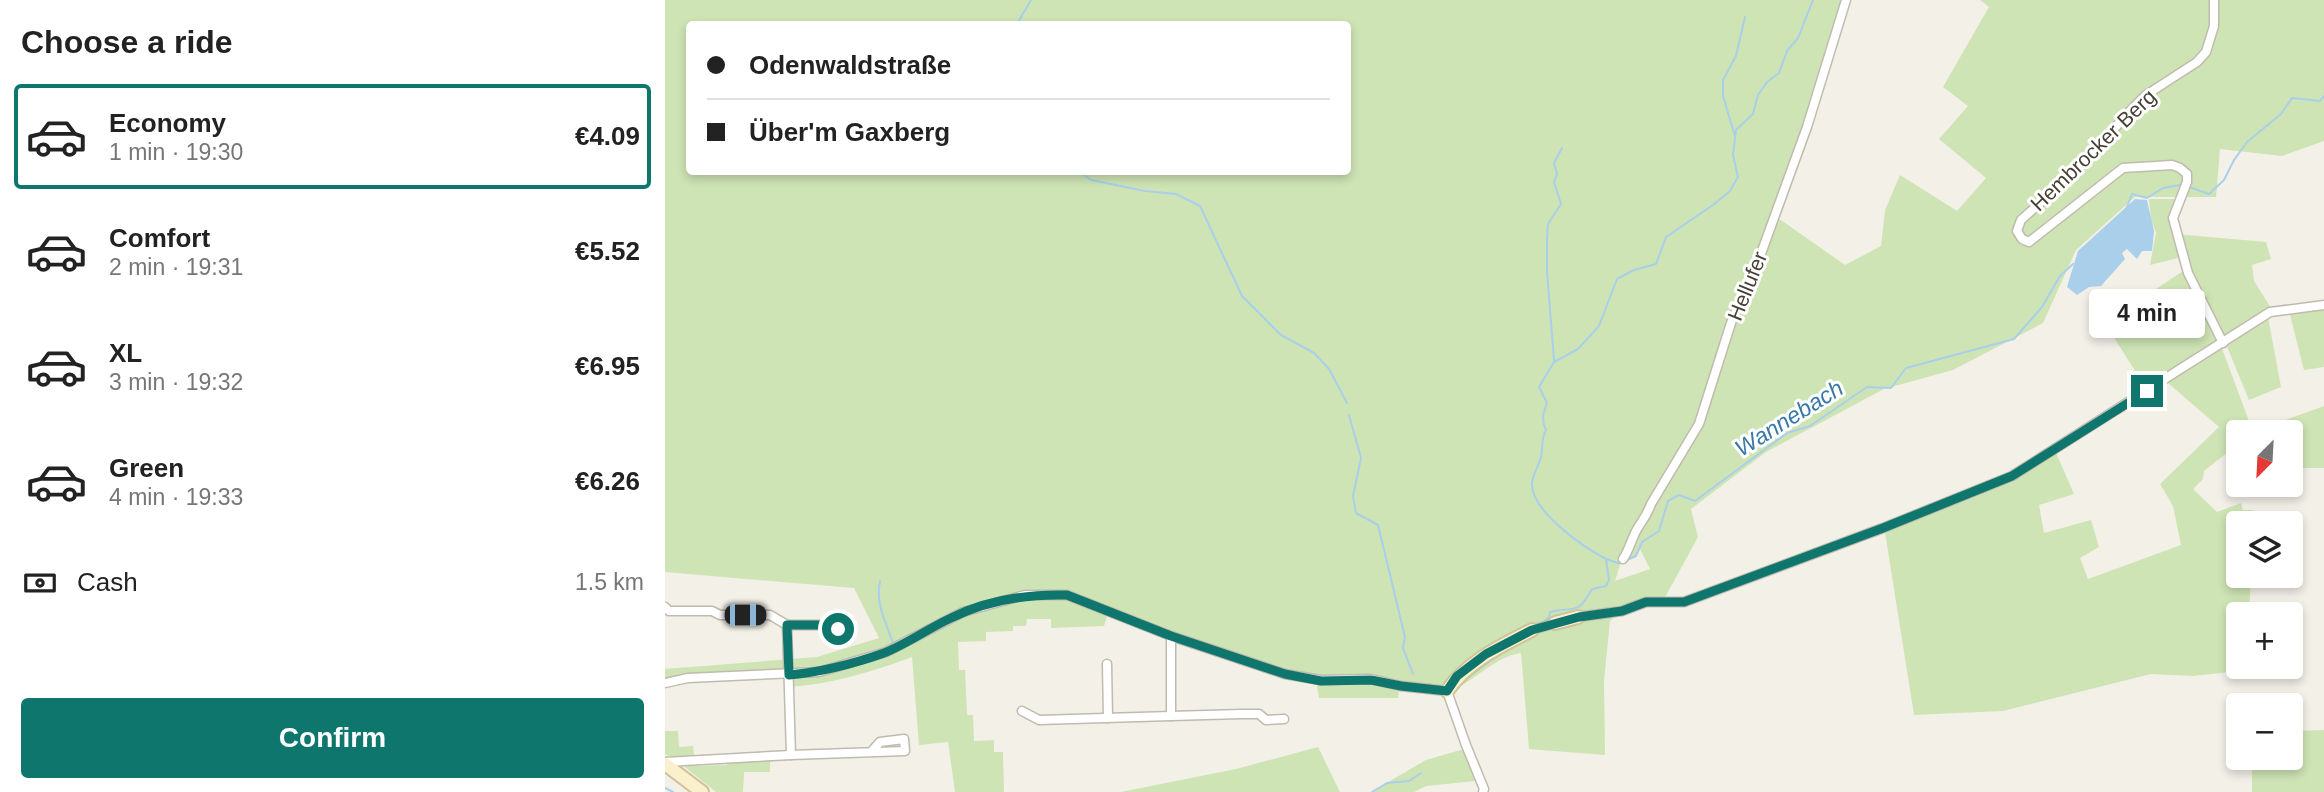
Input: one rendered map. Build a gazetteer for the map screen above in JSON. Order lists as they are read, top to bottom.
{
  "streets": {
    "street": ["Hembrocker Berg", "Hellufer"]
  },
  "water": ["Wannebach"],
  "north": "bottom left",
  "page": {
    "heading": "Choose a ride",
    "banner": ["Odenwaldstraße", "Über'm Gaxberg"],
    "list": [
      {
        "name": "Economy",
        "note": "1 min · 19:30",
        "value": "€4.09"
      },
      {
        "name": "Comfort",
        "note": "2 min · 19:31",
        "value": "€5.52"
      },
      {
        "name": "XL",
        "note": "3 min · 19:32",
        "value": "€6.95"
      },
      {
        "name": "Green",
        "note": "4 min · 19:33",
        "value": "€6.26"
      }
    ],
    "bubble": "4 min",
    "map_buttons": ["+", "−"],
    "pay": ["Cash", "1.5 km"],
    "buttons": "Confirm"
  }
}
